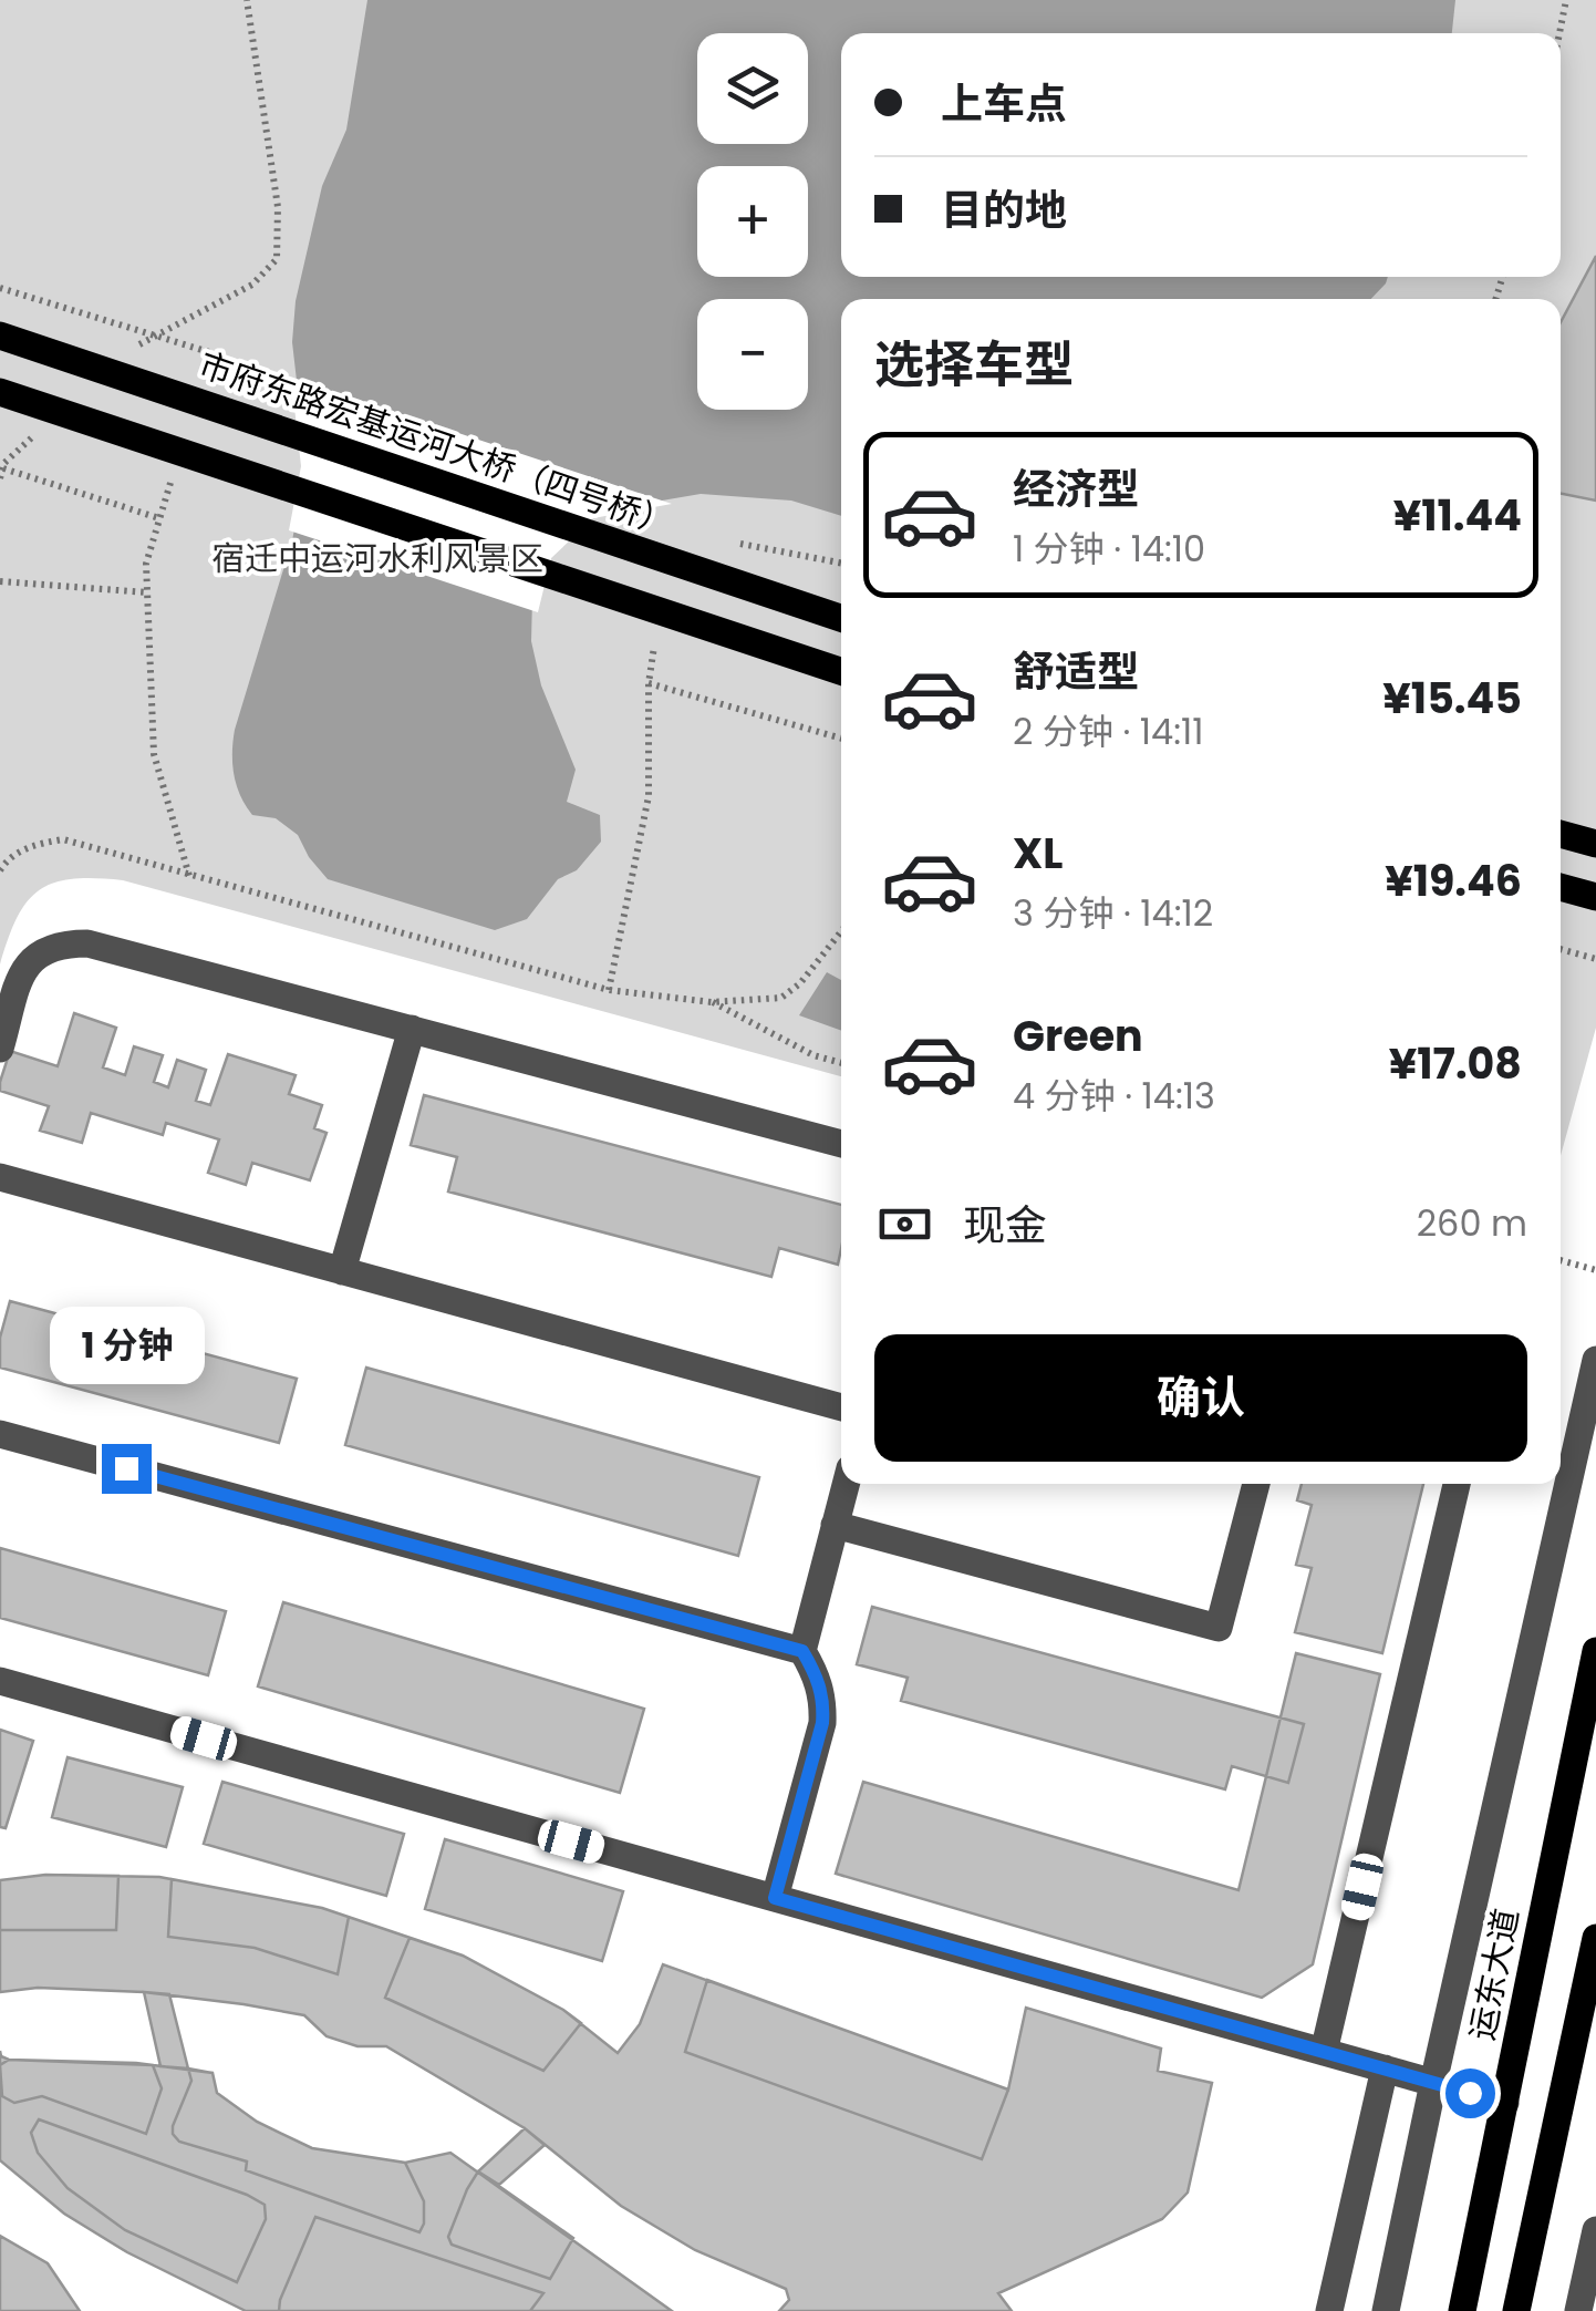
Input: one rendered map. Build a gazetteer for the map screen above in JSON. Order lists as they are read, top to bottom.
{
  "streets": {
    "main road": ["市府东路宏基运河大桥（四号桥）", "运东大道"]
  },
  "parks": ["宿迁中运河水利风景区"],
  "page": {
    "map_buttons": ["+", "−"],
    "banner": ["上车点", "目的地"],
    "heading": "选择车型",
    "list": [
      {
        "name": "经济型",
        "note": "1 分钟 · 14:10",
        "value": "¥11.44"
      },
      {
        "name": "舒适型",
        "note": "2 分钟 · 14:11",
        "value": "¥15.45"
      },
      {
        "name": "XL",
        "note": "3 分钟 · 14:12",
        "value": "¥19.46"
      },
      {
        "name": "Green",
        "note": "4 分钟 · 14:13",
        "value": "¥17.08"
      }
    ],
    "pay": ["现金", "260 m"],
    "bubble": "1 分钟",
    "buttons": "确认"
  }
}
